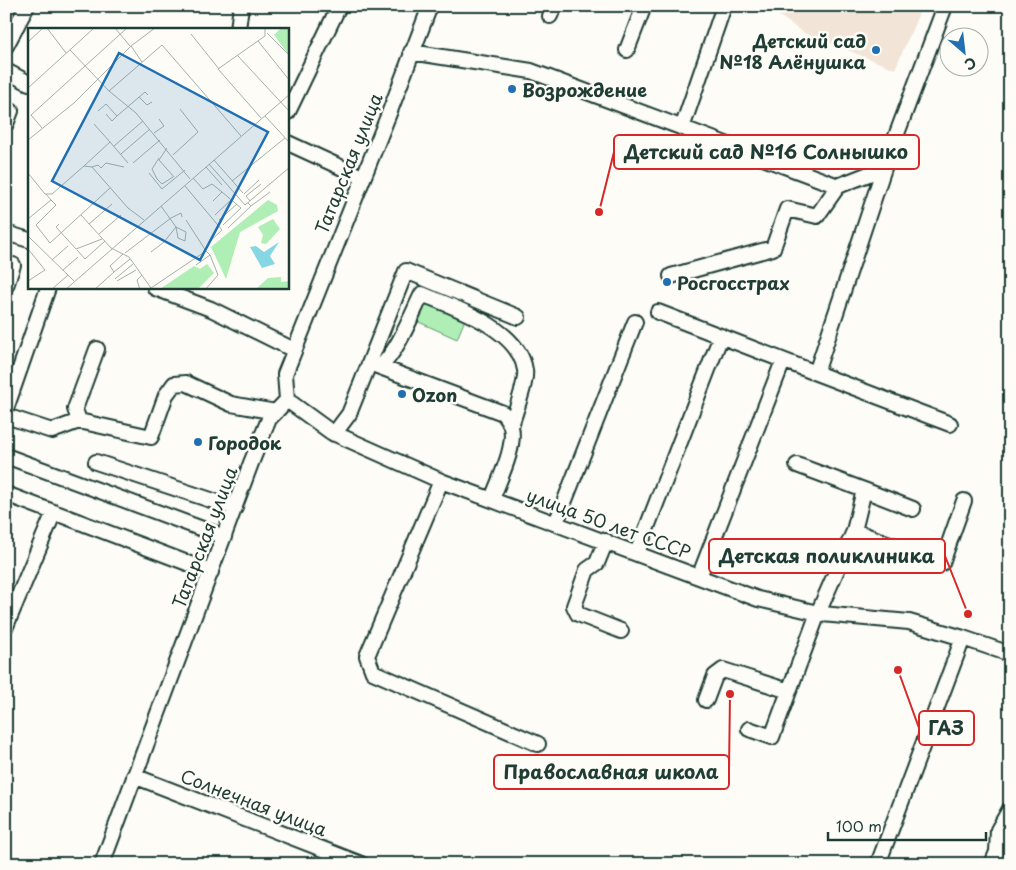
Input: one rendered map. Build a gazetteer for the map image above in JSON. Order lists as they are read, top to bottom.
{
  "streets": {
    "street": ["Татарская улица", "улица 50 лет СССР", "Солнечная улица"]
  },
  "crossings": [
    ["Татарская улица", "улица 50 лет СССР"],
    ["Татарская улица", "Солнечная улица"]
  ],
  "places": [
    "Детский сад №18 Алёнушка",
    "Возрождение",
    "Детский сад №16 Солнышко",
    "Росгосстрах",
    "Ozon",
    "Городок",
    "Детская поликлиника",
    "ГАЗ",
    "Православная школа"
  ],
  "scale_bar": "100 m",
  "north": "bottom right"
}
